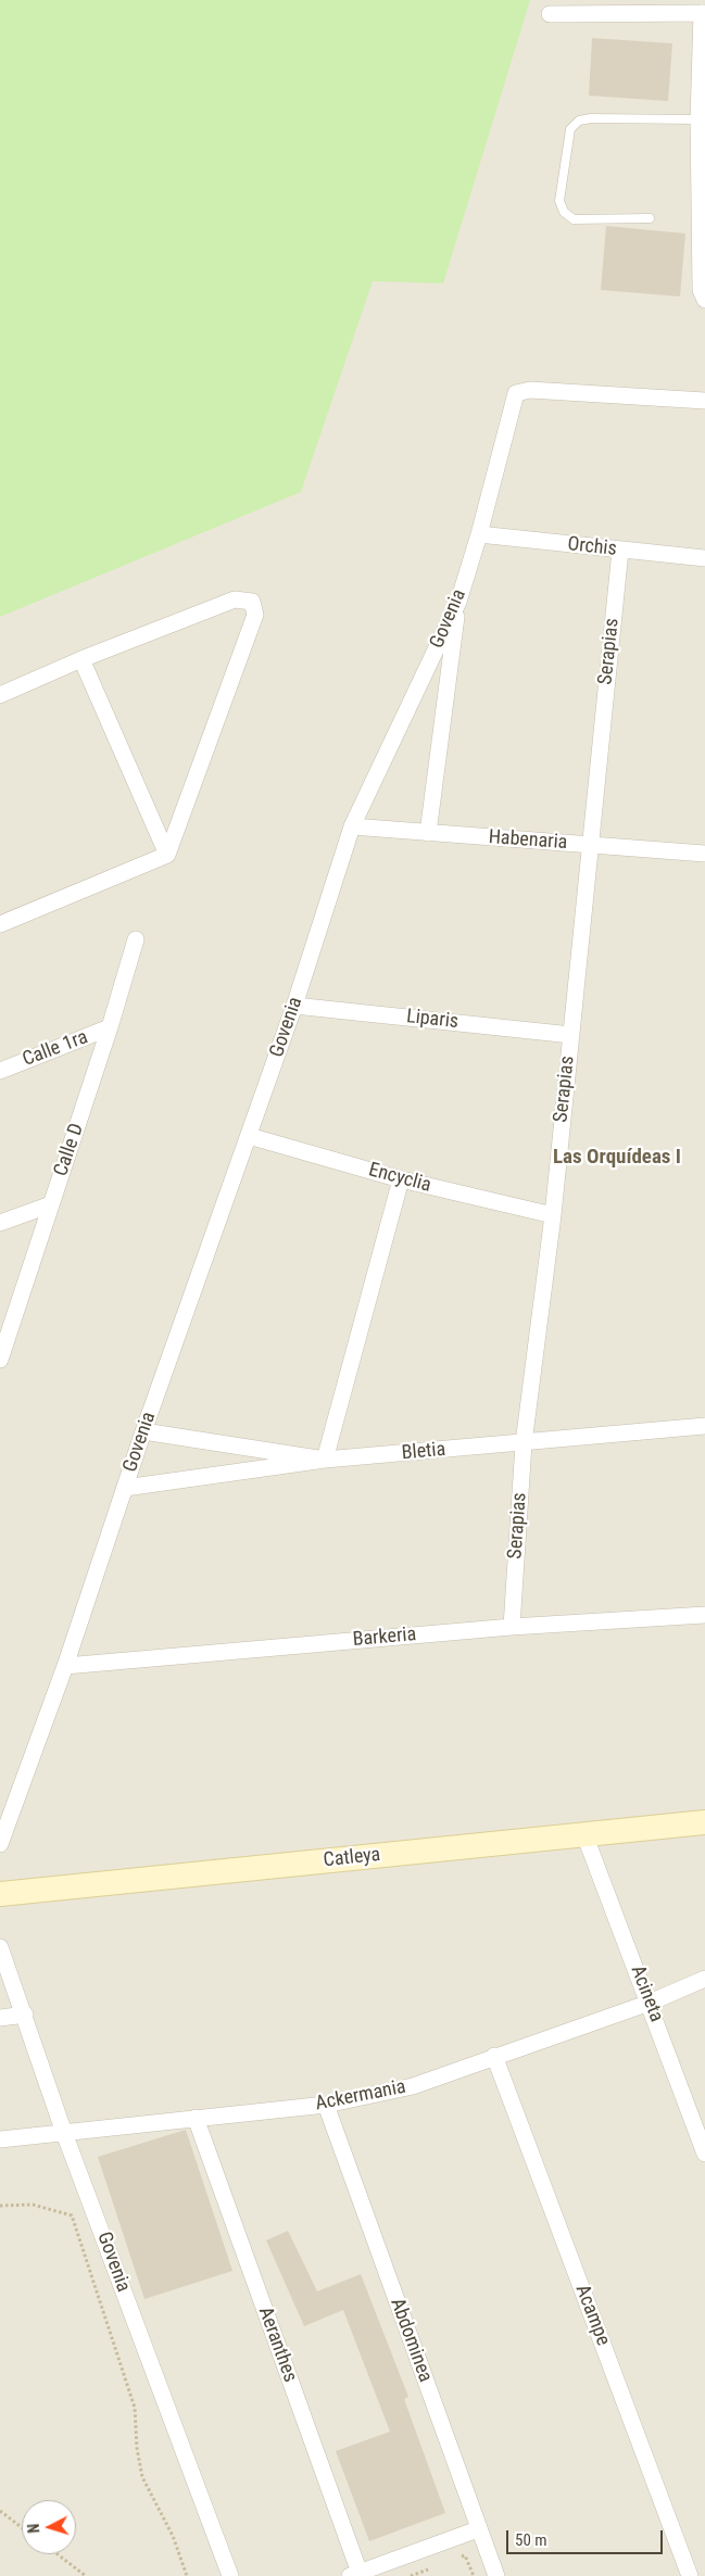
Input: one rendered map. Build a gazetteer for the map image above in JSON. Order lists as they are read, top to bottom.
{
  "streets": {
    "street": [
      "Orchis",
      "Govenia",
      "Serapias",
      "Habenaria",
      "Liparis",
      "Calle 1ra",
      "Calle D",
      "Encyclia",
      "Bletia",
      "Barkeria",
      "Catleya",
      "Acineta",
      "Ackermania",
      "Acampe",
      "Abdominea",
      "Aeranthes"
    ]
  },
  "crossings": [
    ["Orchis", "Govenia"],
    ["Orchis", "Serapias"],
    ["Govenia", "Habenaria"],
    ["Govenia", "Liparis"],
    ["Govenia", "Encyclia"],
    ["Govenia", "Bletia"],
    ["Govenia", "Barkeria"],
    ["Govenia", "Ackermania"],
    ["Serapias", "Habenaria"],
    ["Serapias", "Liparis"],
    ["Serapias", "Encyclia"],
    ["Serapias", "Bletia"],
    ["Serapias", "Barkeria"],
    ["Calle 1ra", "Calle D"],
    ["Catleya", "Acineta"],
    ["Acineta", "Ackermania"],
    ["Ackermania", "Acampe"],
    ["Ackermania", "Abdominea"],
    ["Ackermania", "Aeranthes"]
  ],
  "districts": ["Las Orquídeas I"],
  "scale_bar": "50 m",
  "north": "left"
}
